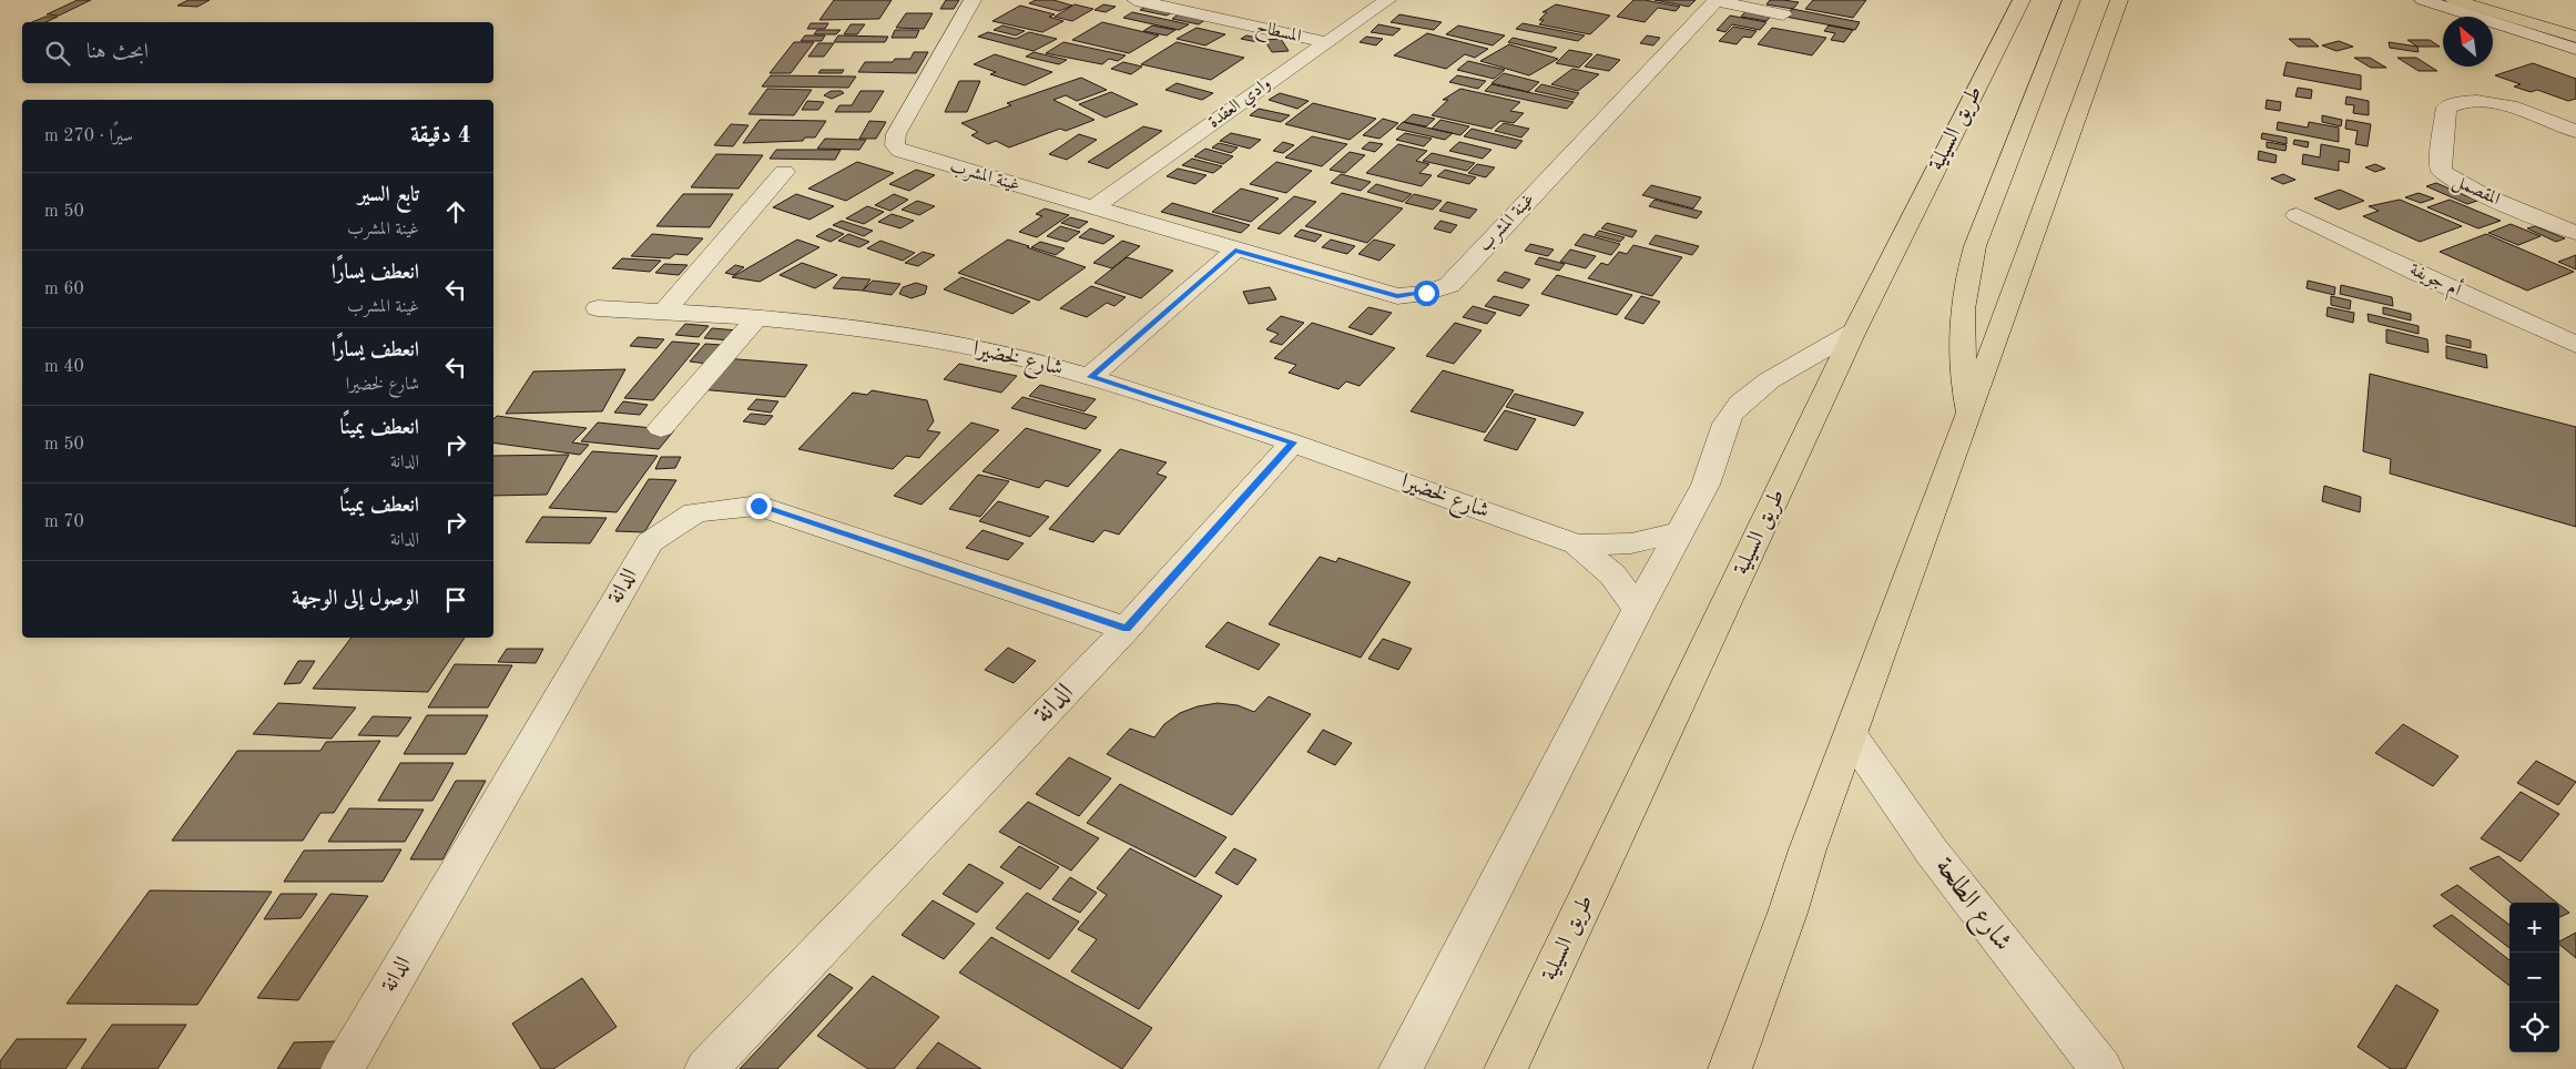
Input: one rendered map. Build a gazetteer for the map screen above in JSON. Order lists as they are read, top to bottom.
{
  "streets": {
    "main road": ["طريق السيلية"],
    "street": [
      "المسطاح",
      "وادي العقدة",
      "غينة المشرب",
      "المقصمل",
      "أم جويفة",
      "شارع لخضيرا",
      "الدانة",
      "شارع الطلحة"
    ]
  },
  "crossings": [
    ["المسطاح", "وادي العقدة"],
    ["وادي العقدة", "غينة المشرب"],
    ["شارع لخضيرا", "الدانة"]
  ],
  "north": "top left",
  "page": {
    "search": "ابحث هنا",
    "heading": ["4 دقيقة", "سيرًا · 270 m"],
    "list": [
      ["تابع السير", "غينة المشرب", "50 m"],
      ["انعطف يسارًا", "غينة المشرب", "60 m"],
      ["انعطف يسارًا", "شارع لخضيرا", "40 m"],
      ["انعطف يمينًا", "الدانة", "50 m"],
      ["انعطف يمينًا", "الدانة", "70 m"],
      "الوصول إلى الوجهة"
    ],
    "map_buttons": ["+", "−"]
  }
}
